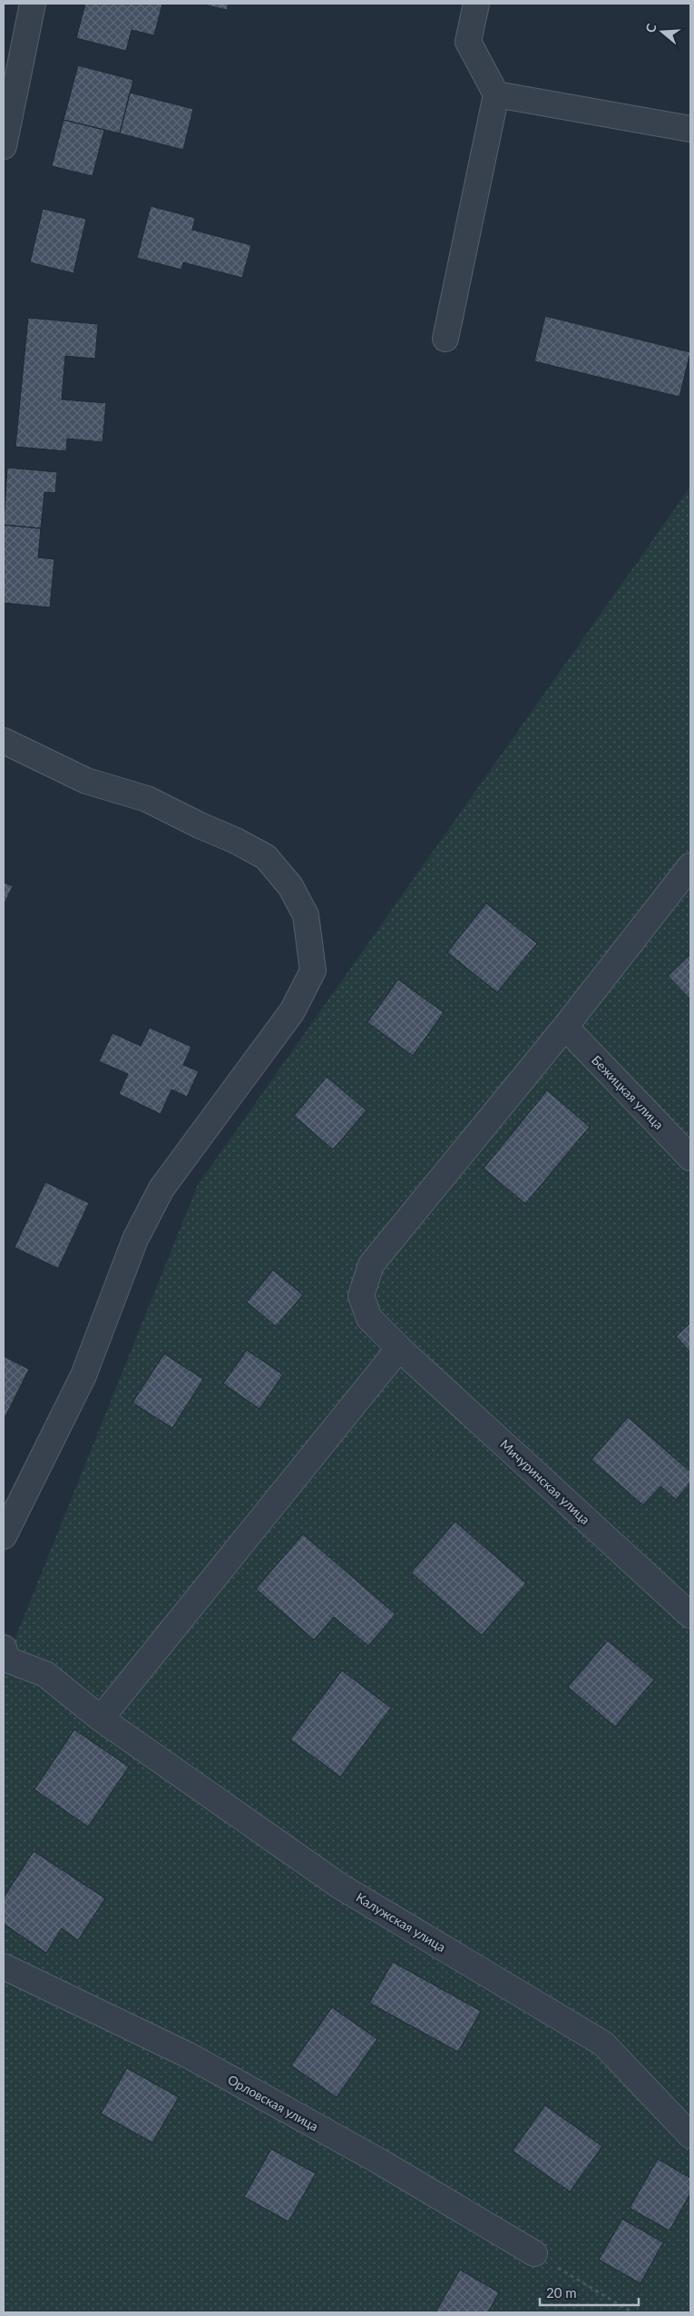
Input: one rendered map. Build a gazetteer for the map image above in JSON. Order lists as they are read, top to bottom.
{
  "streets": {
    "street": [
      "Бежицкая улица",
      "Мичуринская улица",
      "Калужская улица",
      "Орловская улица"
    ]
  },
  "crossings": [
    ["Бежицкая улица", "Мичуринская улица"]
  ],
  "scale_bar": "20 m",
  "north": "left"
}
